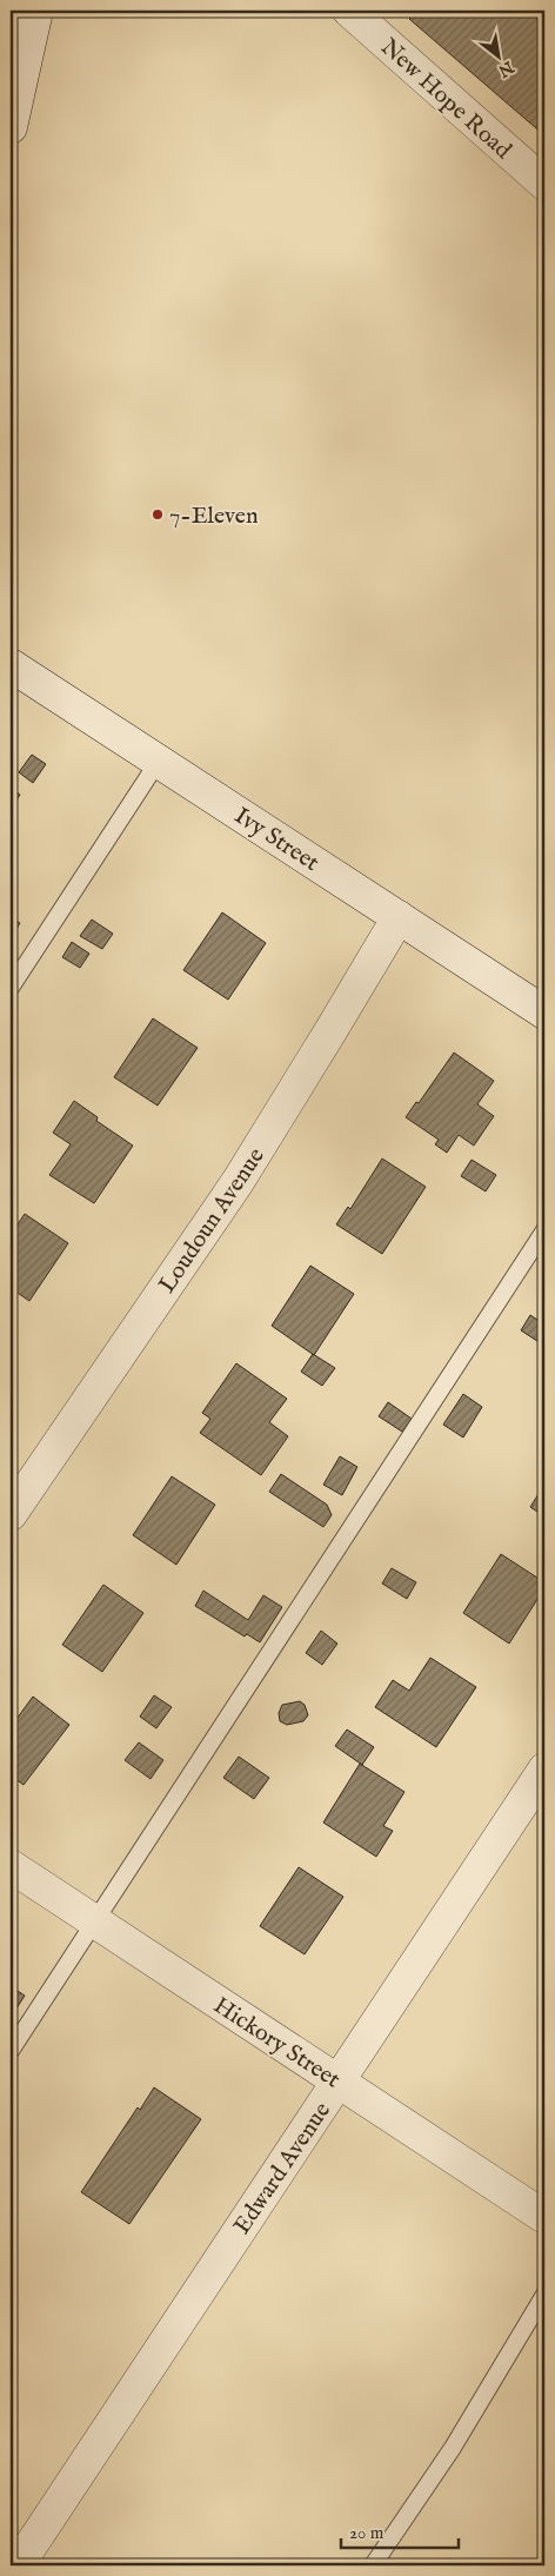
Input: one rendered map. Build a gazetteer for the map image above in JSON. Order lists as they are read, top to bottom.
{
  "streets": {
    "street": [
      "New Hope Road",
      "Ivy Street",
      "Loudoun Avenue",
      "Hickory Street",
      "Edward Avenue"
    ]
  },
  "crossings": [
    ["Ivy Street", "Loudoun Avenue"],
    ["Hickory Street", "Edward Avenue"]
  ],
  "places": ["7-Eleven"],
  "scale_bar": "20 m",
  "north": "bottom right"
}
